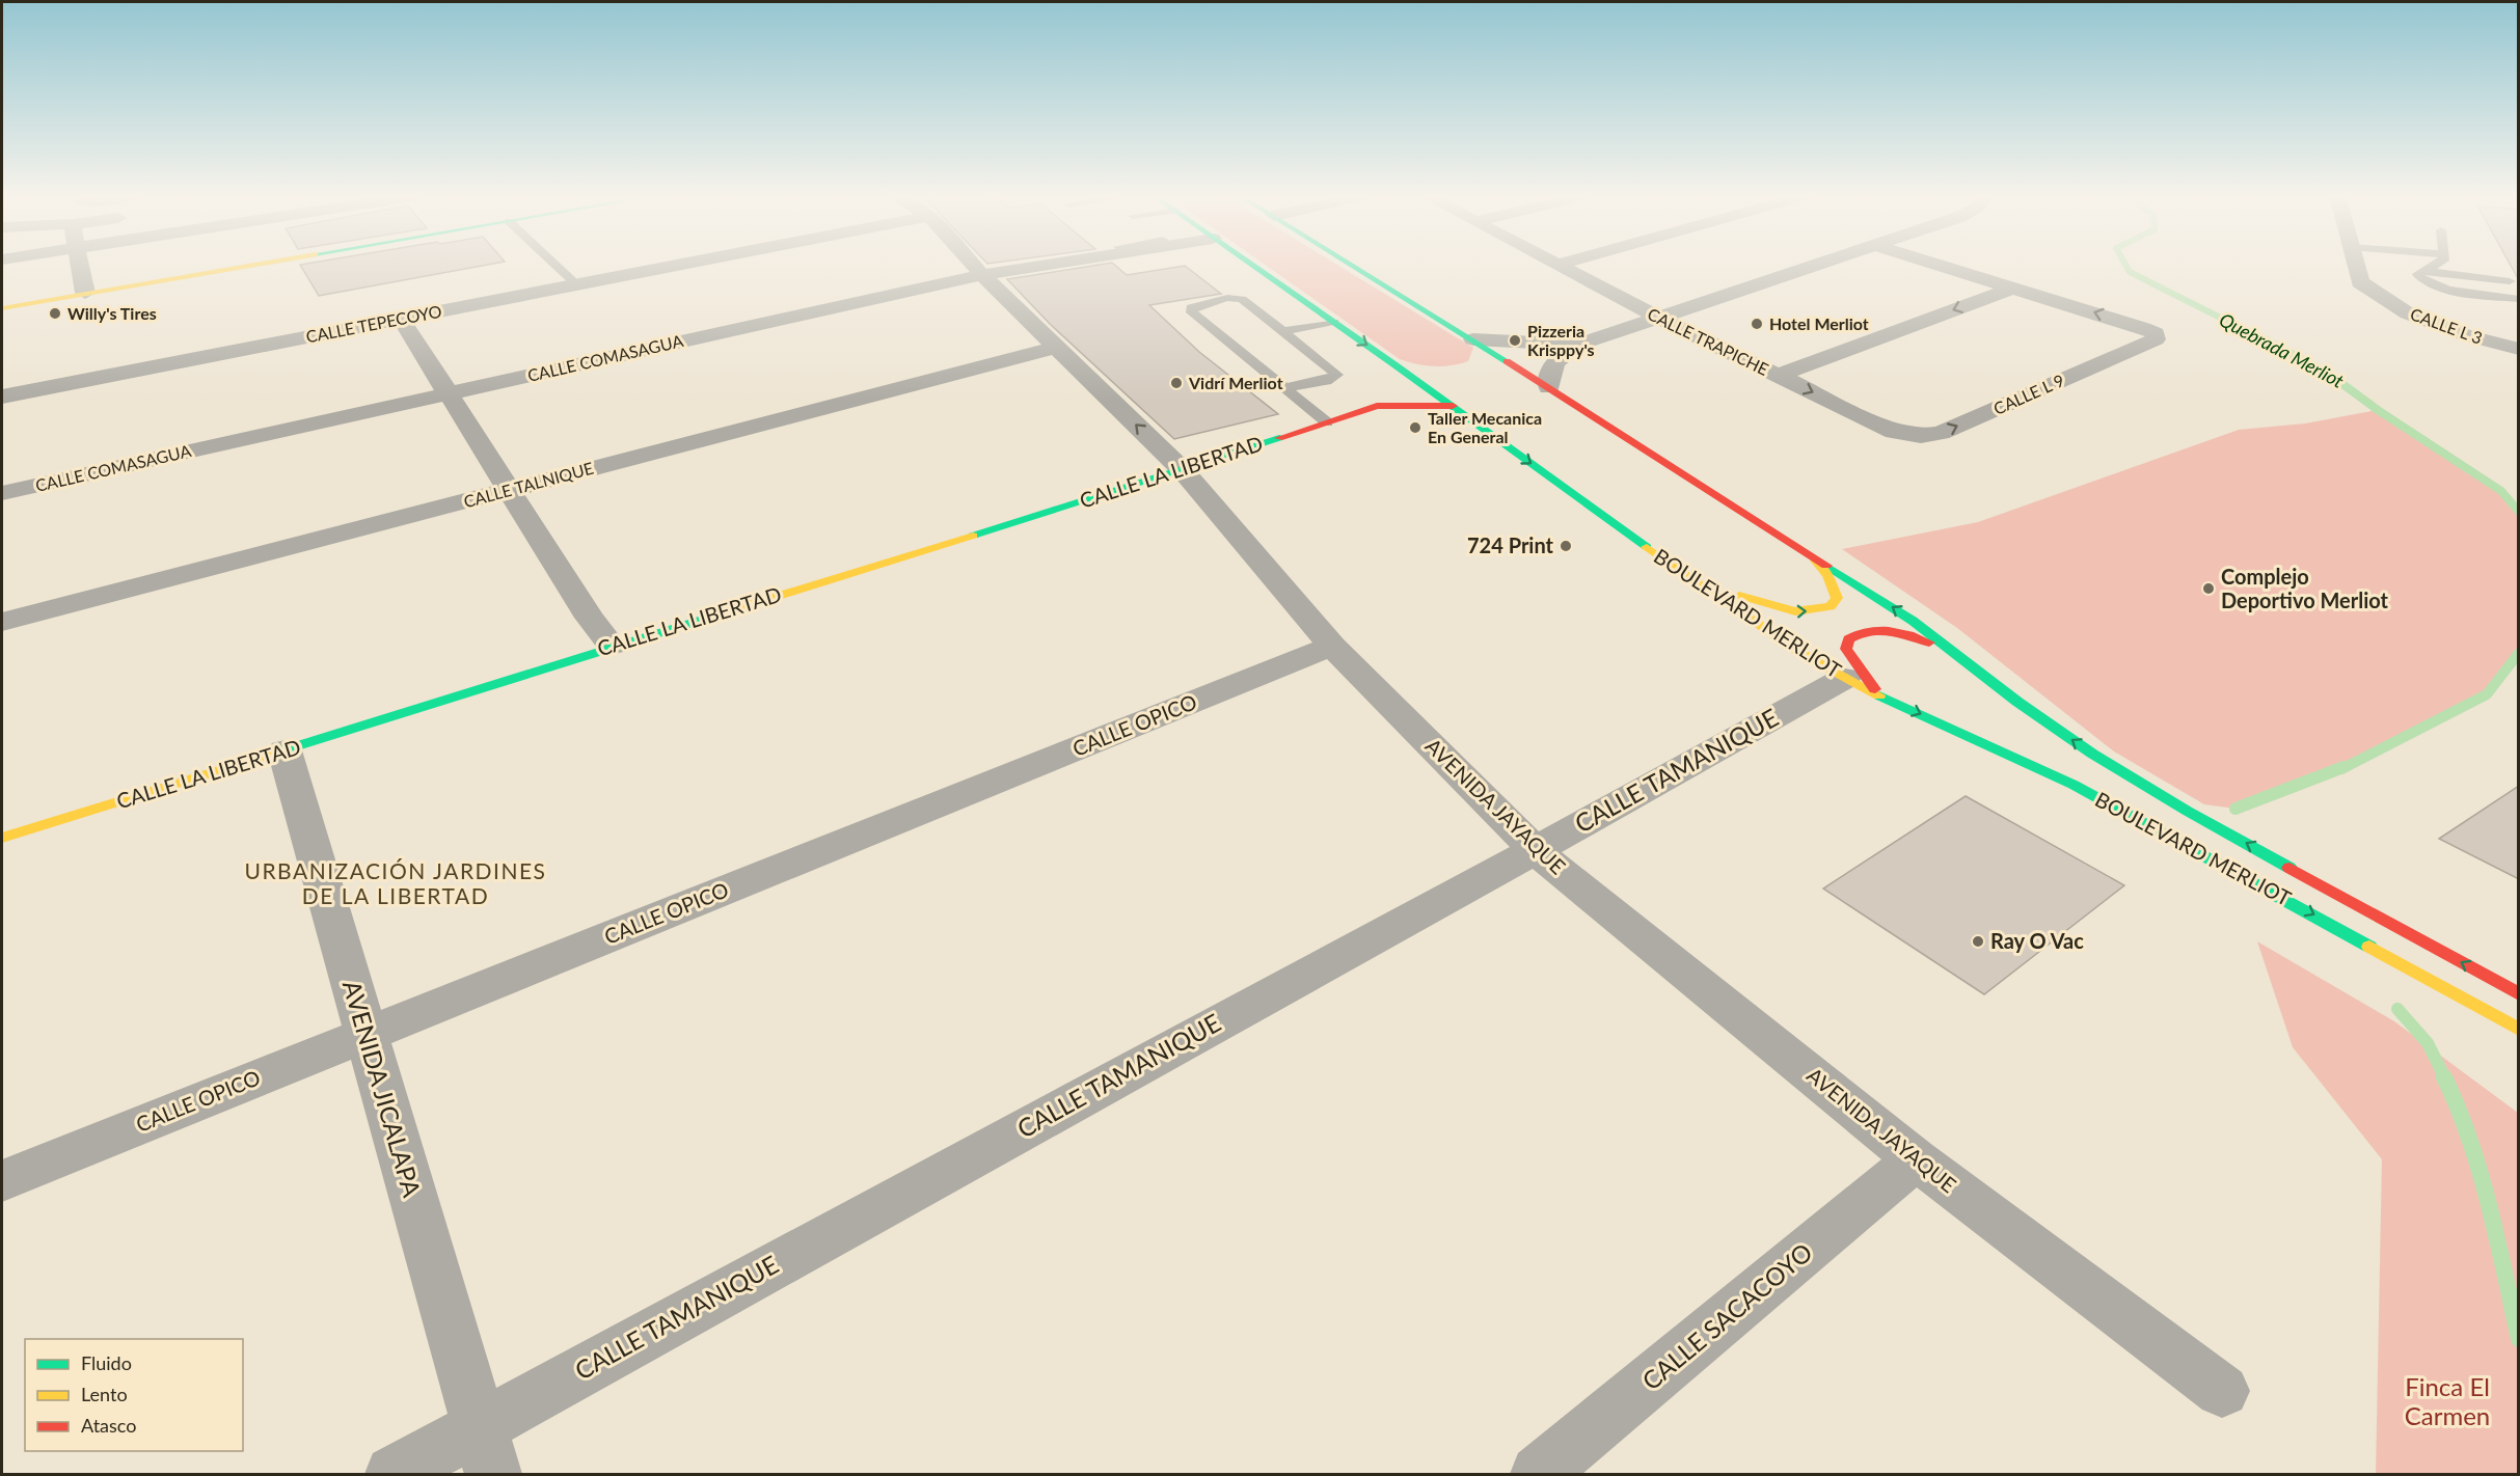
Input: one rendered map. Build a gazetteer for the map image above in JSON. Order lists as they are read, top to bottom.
{
  "streets": {
    "main road": ["CALLE LA LIBERTAD", "BOULEVARD MERLIOT"],
    "street": [
      "CALLE TEPECOYO",
      "CALLE L 3",
      "CALLE TRAPICHE",
      "CALLE COMASAGUA",
      "CALLE L 9",
      "CALLE TALNIQUE",
      "CALLE OPICO",
      "CALLE TAMANIQUE",
      "AVENIDA JAYAQUE",
      "AVENIDA JICALAPA",
      "CALLE SACACOYO"
    ]
  },
  "crossings": [
    ["CALLE TRAPICHE", "CALLE L 9"],
    ["CALLE COMASAGUA", "AVENIDA JAYAQUE"],
    ["CALLE LA LIBERTAD", "BOULEVARD MERLIOT"],
    ["CALLE LA LIBERTAD", "AVENIDA JAYAQUE"],
    ["CALLE LA LIBERTAD", "AVENIDA JICALAPA"],
    ["CALLE TALNIQUE", "AVENIDA JAYAQUE"],
    ["BOULEVARD MERLIOT", "CALLE TAMANIQUE"],
    ["CALLE OPICO", "AVENIDA JAYAQUE"],
    ["CALLE OPICO", "AVENIDA JICALAPA"],
    ["CALLE TAMANIQUE", "AVENIDA JAYAQUE"],
    ["CALLE TAMANIQUE", "AVENIDA JICALAPA"],
    ["AVENIDA JAYAQUE", "CALLE SACACOYO"]
  ],
  "districts": ["URBANIZACIÓN JARDINES DE LA LIBERTAD"],
  "water": ["Quebrada Merliot"],
  "parks": ["Finca El Carmen"],
  "places": [
    "Willy's Tires",
    "Hotel Merliot",
    "Pizzeria Krisppy's",
    "Vidrí Merliot",
    "Taller Mecanica En General",
    "724 Print",
    "Complejo Deportivo Merliot",
    "Ray O Vac"
  ],
  "legend": ["Fluido", "Lento", "Atasco"]
}
